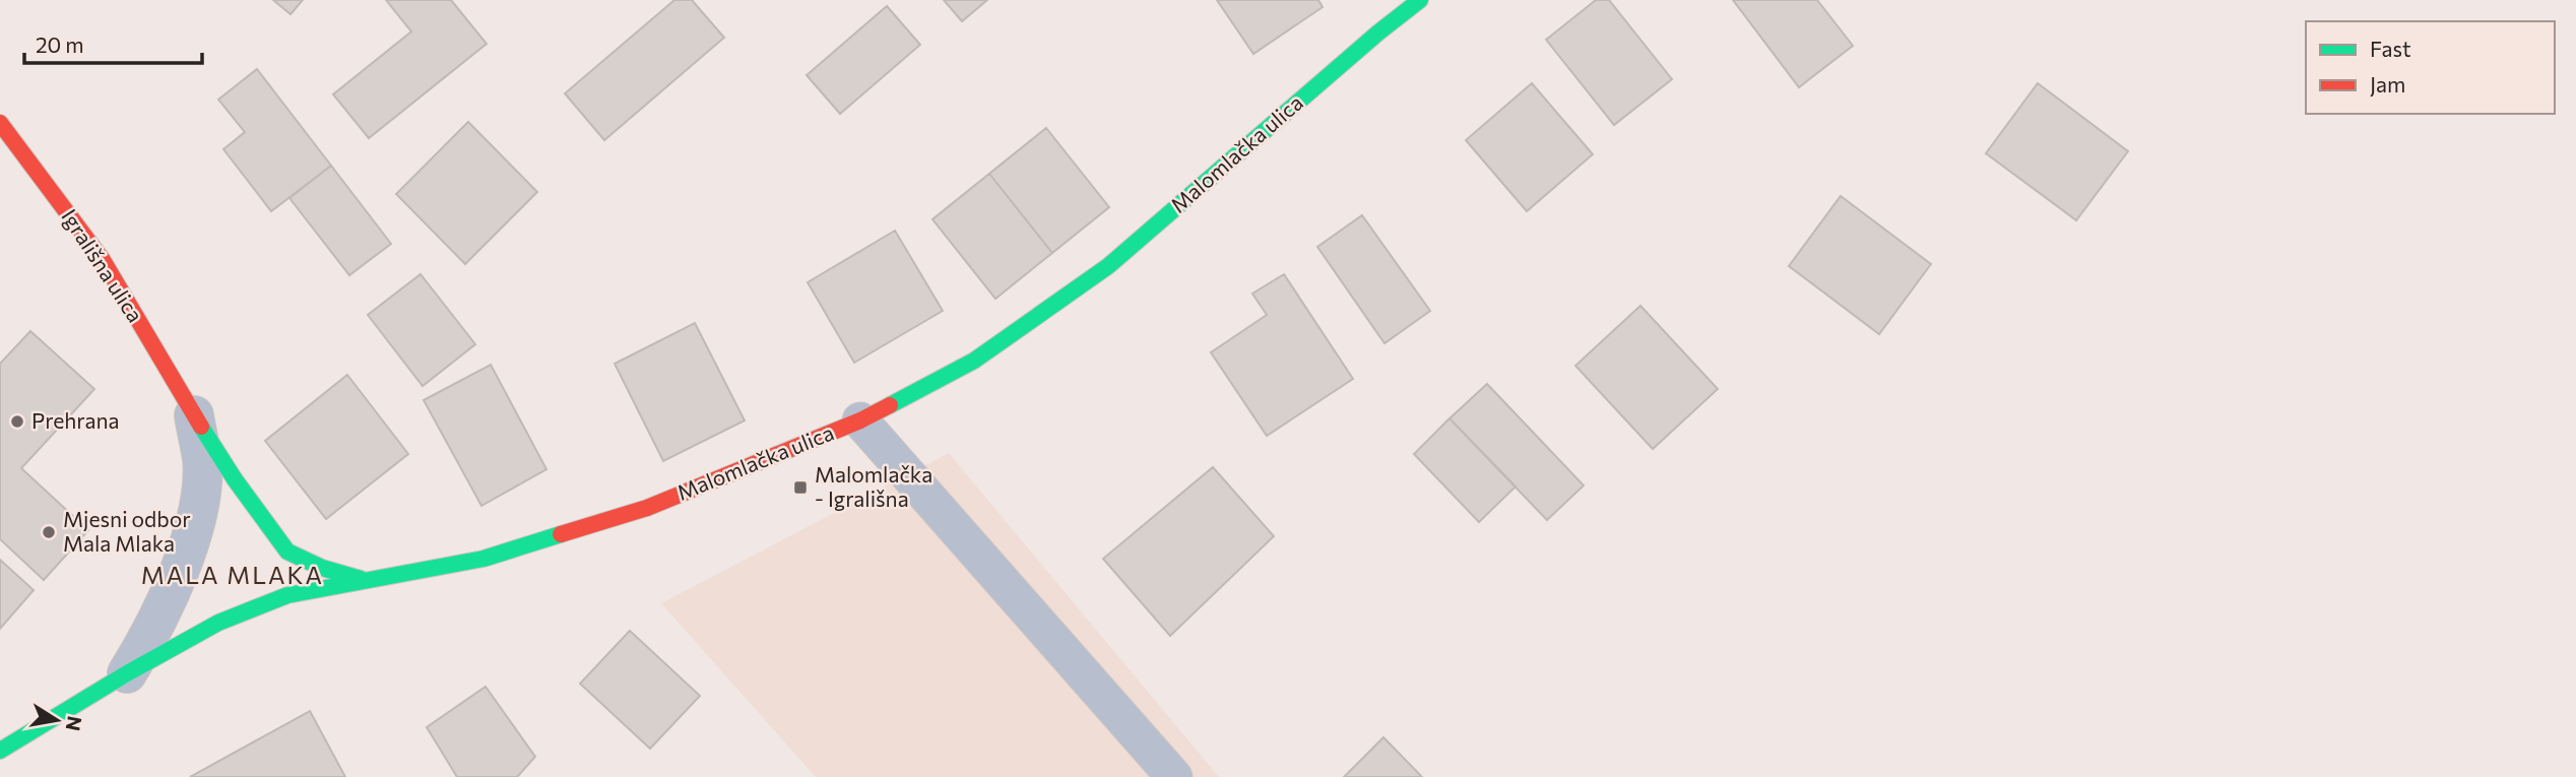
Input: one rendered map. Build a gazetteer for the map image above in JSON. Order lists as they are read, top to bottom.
{
  "streets": {
    "street": ["Malomlačka ulica", "Igrališna ulica"]
  },
  "crossings": [
    ["Malomlačka ulica", "Igrališna ulica"]
  ],
  "districts": ["MALA MLAKA"],
  "places": {
    "other": ["Prehrana", "Mjesni odbor Mala Mlaka"],
    "transit": ["Malomlačka - Igrališna"]
  },
  "legend": ["Fast", "Jam"],
  "scale_bar": "20 m",
  "north": "right"
}
